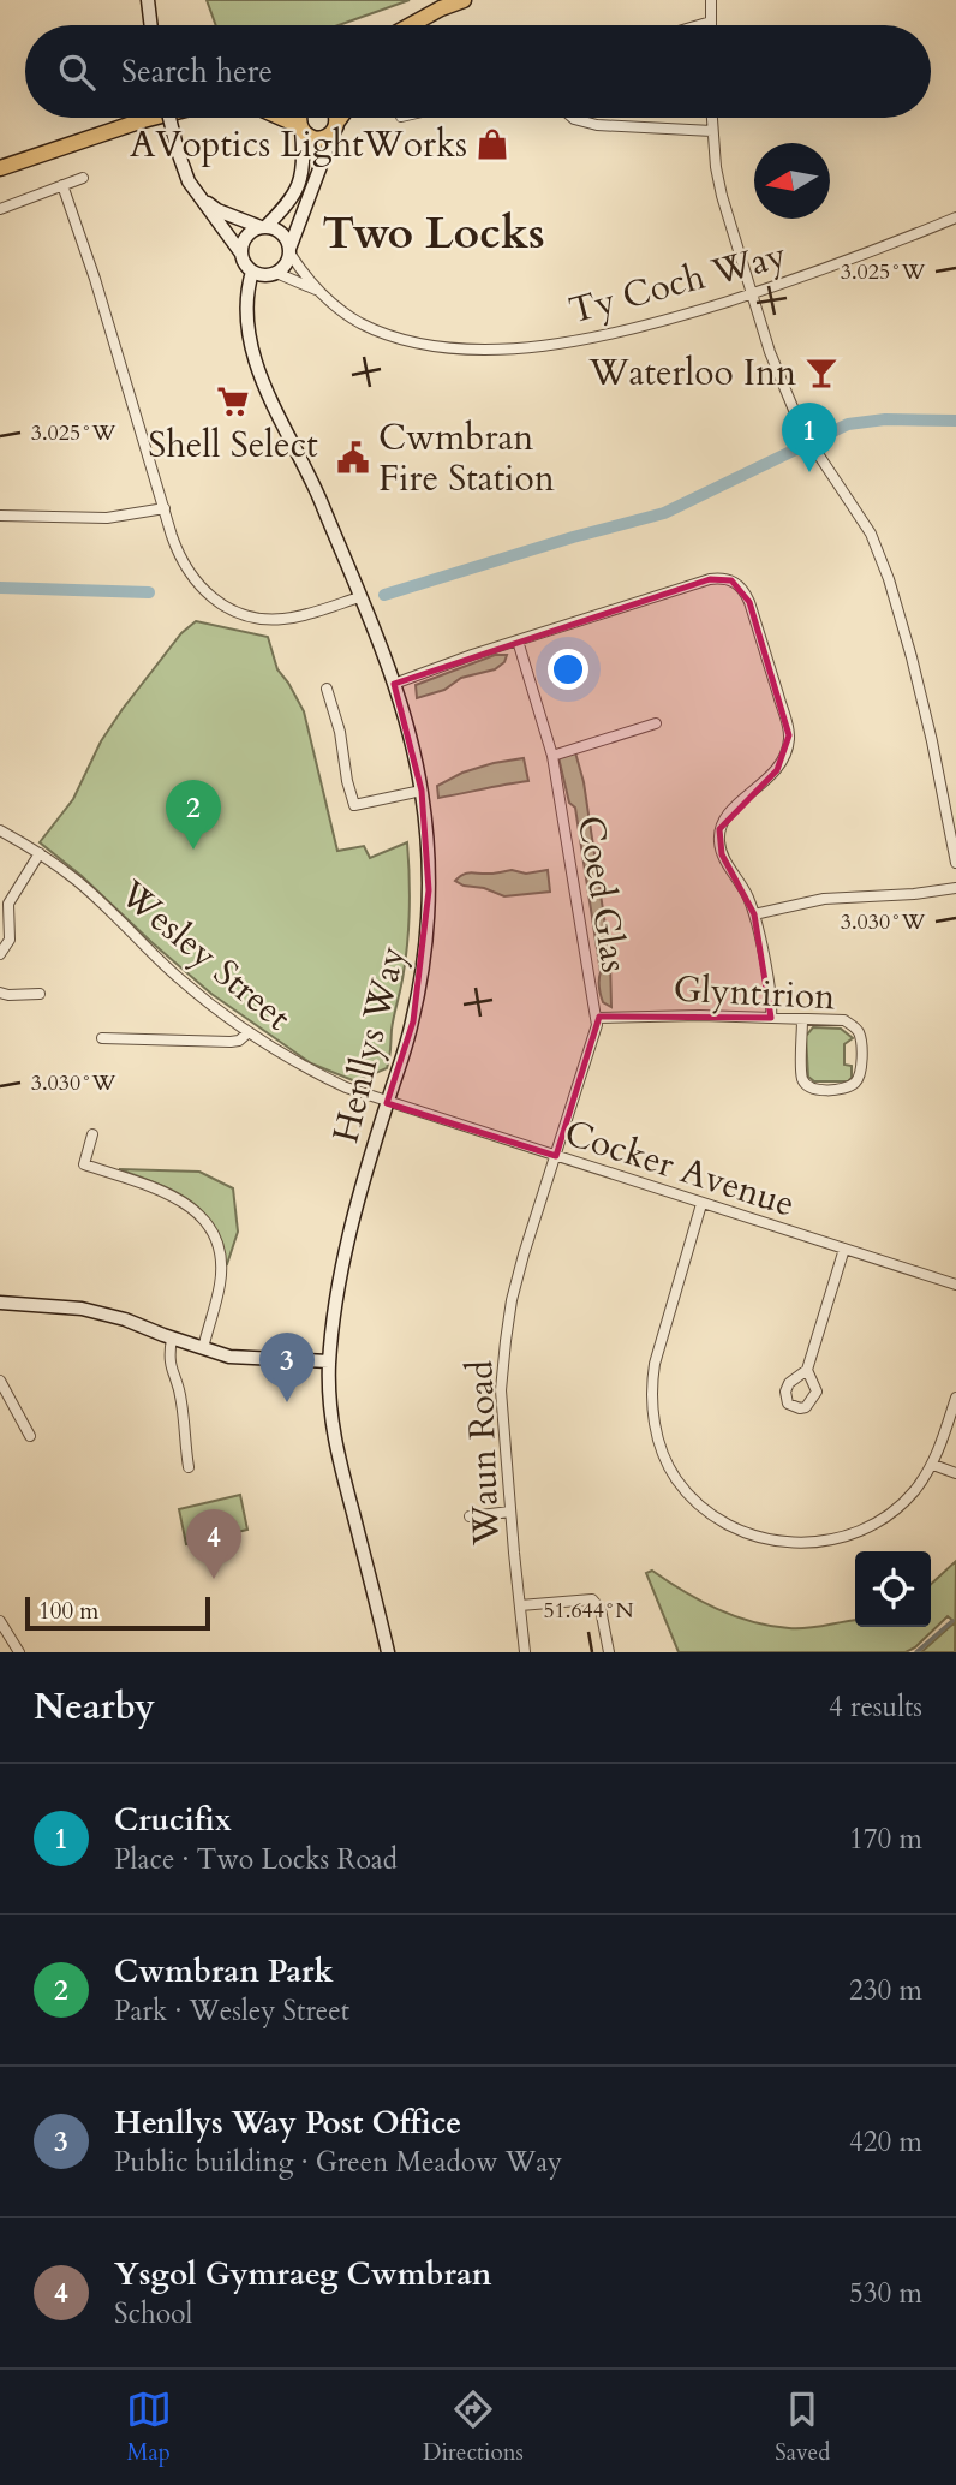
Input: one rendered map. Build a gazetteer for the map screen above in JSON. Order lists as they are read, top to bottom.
{
  "streets": {
    "street": [
      "Ty Coch Way",
      "Coed Glas",
      "Wesley Street",
      "Glyntirion",
      "Henllys Way",
      "Cocker Avenue",
      "Waun Road"
    ]
  },
  "crossings": [
    ["Ty Coch Way", "Henllys Way"],
    ["Coed Glas", "Glyntirion"],
    ["Coed Glas", "Cocker Avenue"],
    ["Coed Glas", "Waun Road"],
    ["Wesley Street", "Henllys Way"],
    ["Wesley Street", "Cocker Avenue"],
    ["Henllys Way", "Cocker Avenue"],
    ["Cocker Avenue", "Waun Road"]
  ],
  "districts": ["Two Locks"],
  "places": {
    "shop": ["AVoptics LightWorks"],
    "bar": ["Waterloo Inn"],
    "supermarket": ["Shell Select"],
    "public building": ["Cwmbran Fire Station"]
  },
  "scale_bar": "100 m",
  "north": "left",
  "page": {
    "search": "Search here",
    "pins": [
      "1",
      "2",
      "3",
      "4"
    ],
    "scale": "100 m",
    "heading": ["Nearby", "4 results"],
    "list": [
      {
        "mark": "1",
        "name": "Crucifix",
        "note": "Place · Two Locks Road",
        "value": "170 m"
      },
      {
        "mark": "2",
        "name": "Cwmbran Park",
        "note": "Park · Wesley Street",
        "value": "230 m"
      },
      {
        "mark": "3",
        "name": "Henllys Way Post Office",
        "note": "Public building · Green Meadow Way",
        "value": "420 m"
      },
      {
        "mark": "4",
        "name": "Ysgol Gymraeg Cwmbran",
        "note": "School",
        "value": "530 m"
      }
    ],
    "nav": ["Map", "Directions", "Saved"]
  },
  "coordinates": ["3.025°W", "3.030°W", "51.644°N"]
}
